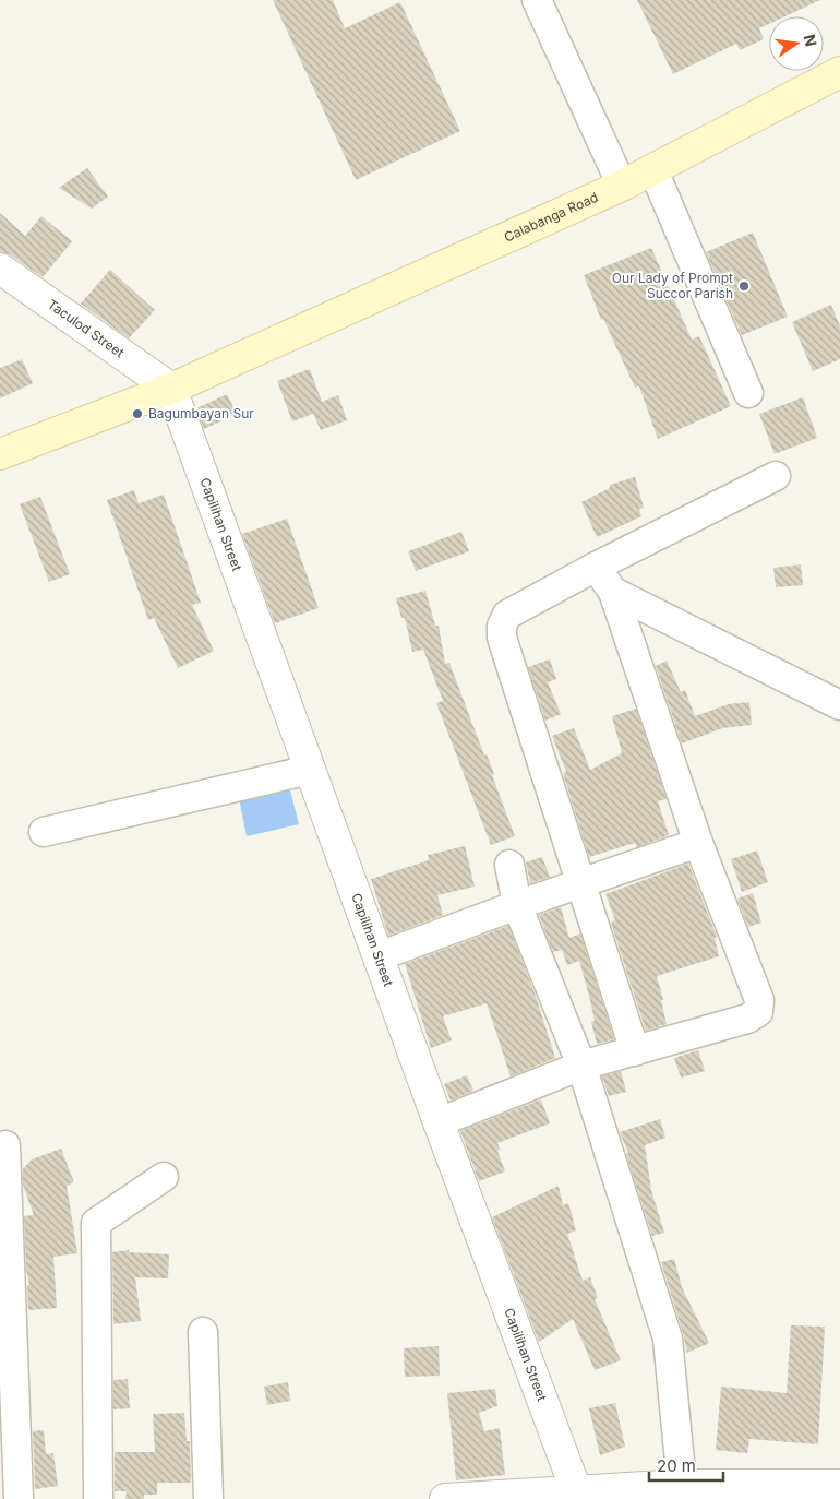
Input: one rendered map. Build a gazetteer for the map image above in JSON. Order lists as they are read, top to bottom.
{
  "streets": {
    "main road": ["Calabanga Road"],
    "street": ["Taculod Street", "Capilihan Street"]
  },
  "crossings": [
    ["Calabanga Road", "Taculod Street"],
    ["Calabanga Road", "Capilihan Street"],
    ["Taculod Street", "Capilihan Street"]
  ],
  "places": ["Our Lady of Prompt Succor Parish", "Bagumbayan Sur"],
  "scale_bar": "20 m",
  "north": "right"
}
